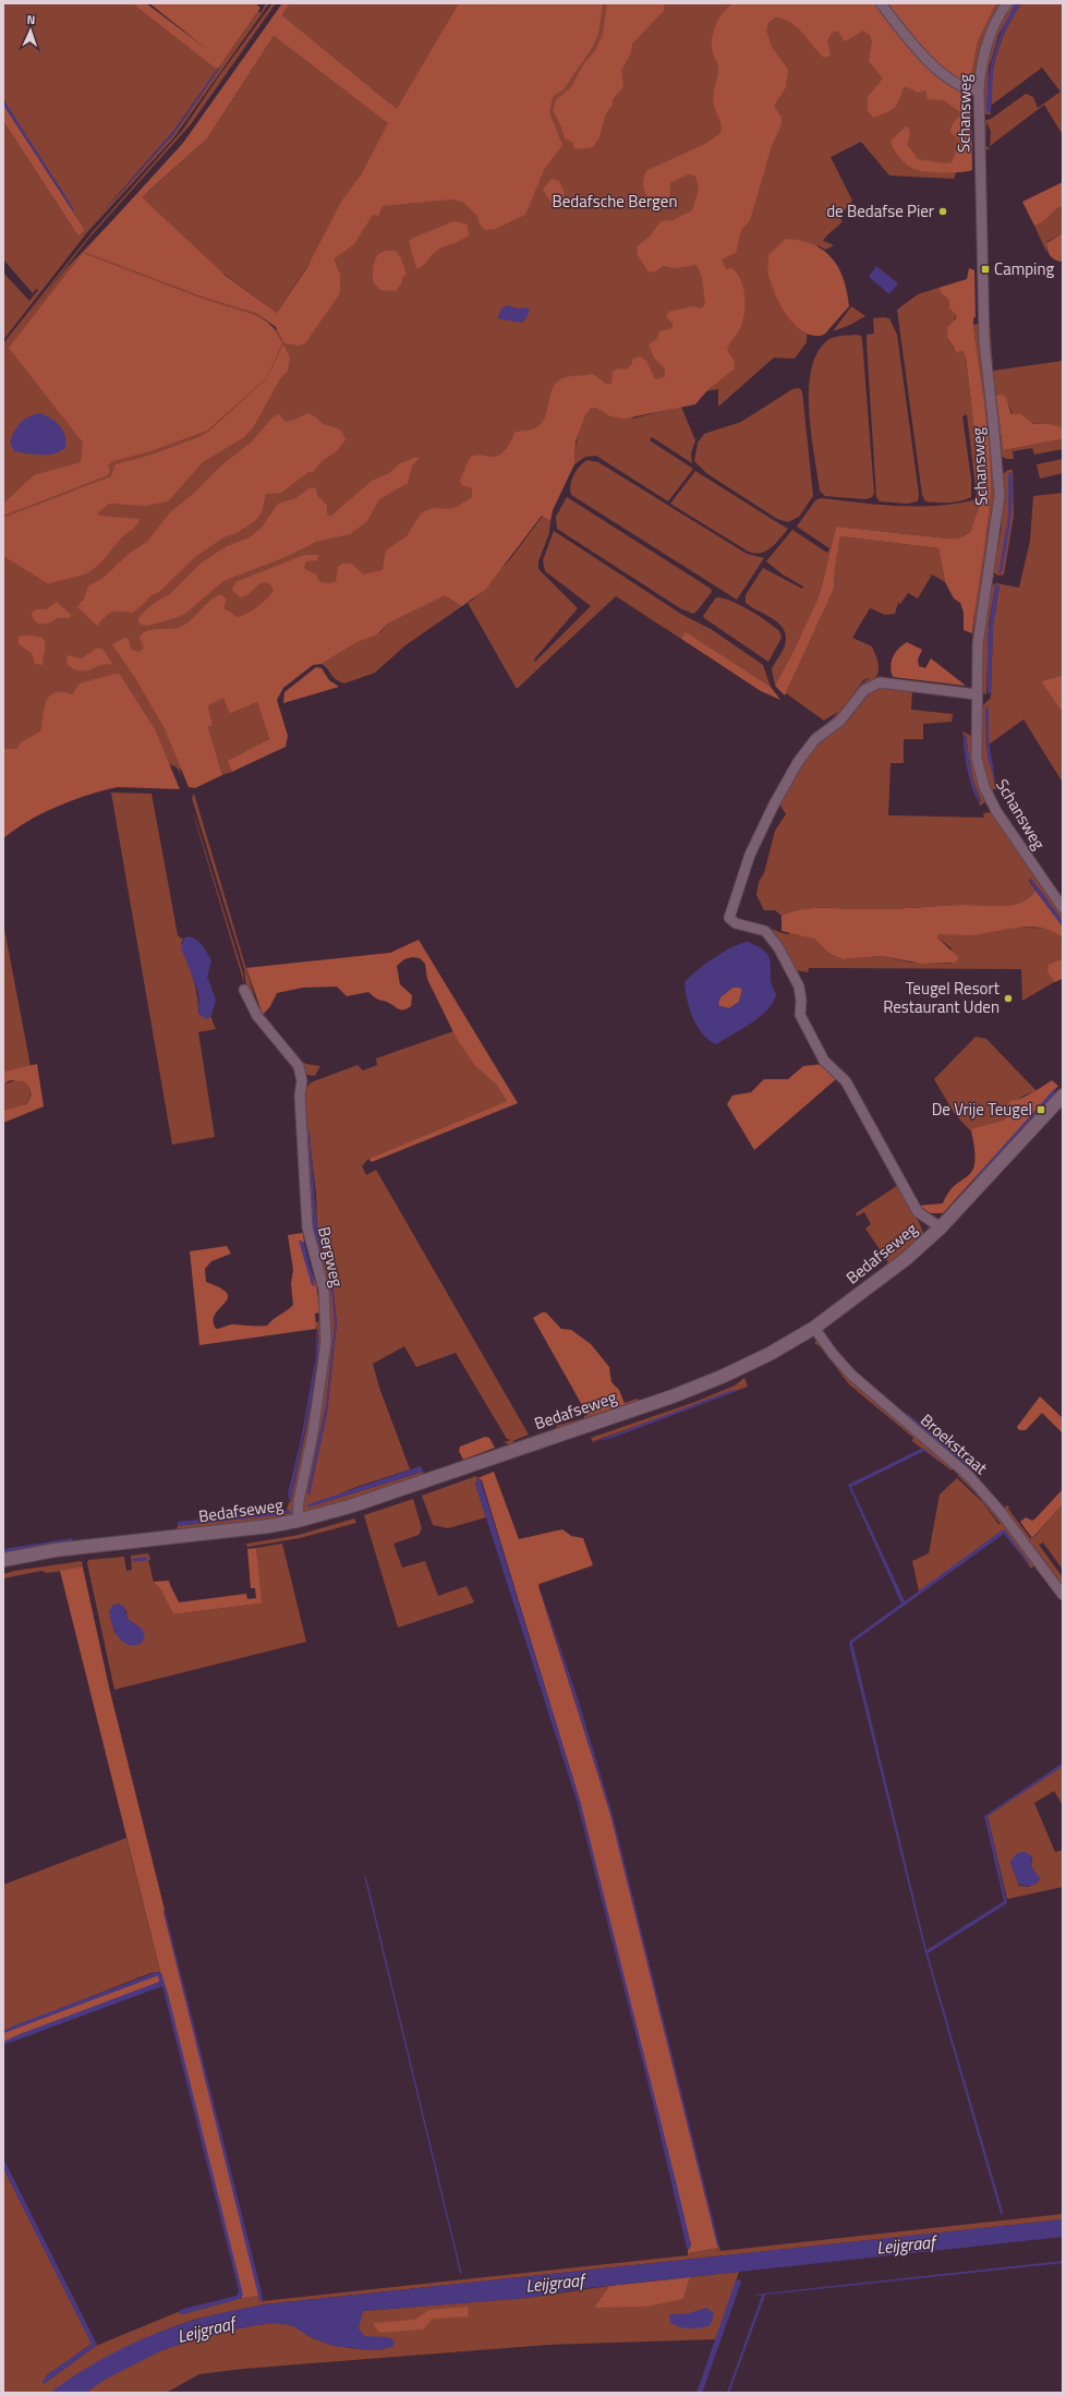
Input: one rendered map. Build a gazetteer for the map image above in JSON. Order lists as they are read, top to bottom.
{
  "streets": {
    "street": [
      "Schansweg",
      "Bedafseweg",
      "Bergweg",
      "Broekstraat"
    ]
  },
  "crossings": [
    ["Bedafseweg", "Bergweg"],
    ["Bedafseweg", "Broekstraat"]
  ],
  "water": ["Leijgraaf"],
  "parks": ["Bedafsche Bergen"],
  "places": {
    "other": ["de Bedafse Pier", "Teugel Resort Restaurant Uden"],
    "transit": ["Camping", "De Vrije Teugel"]
  },
  "north": "top"
}
